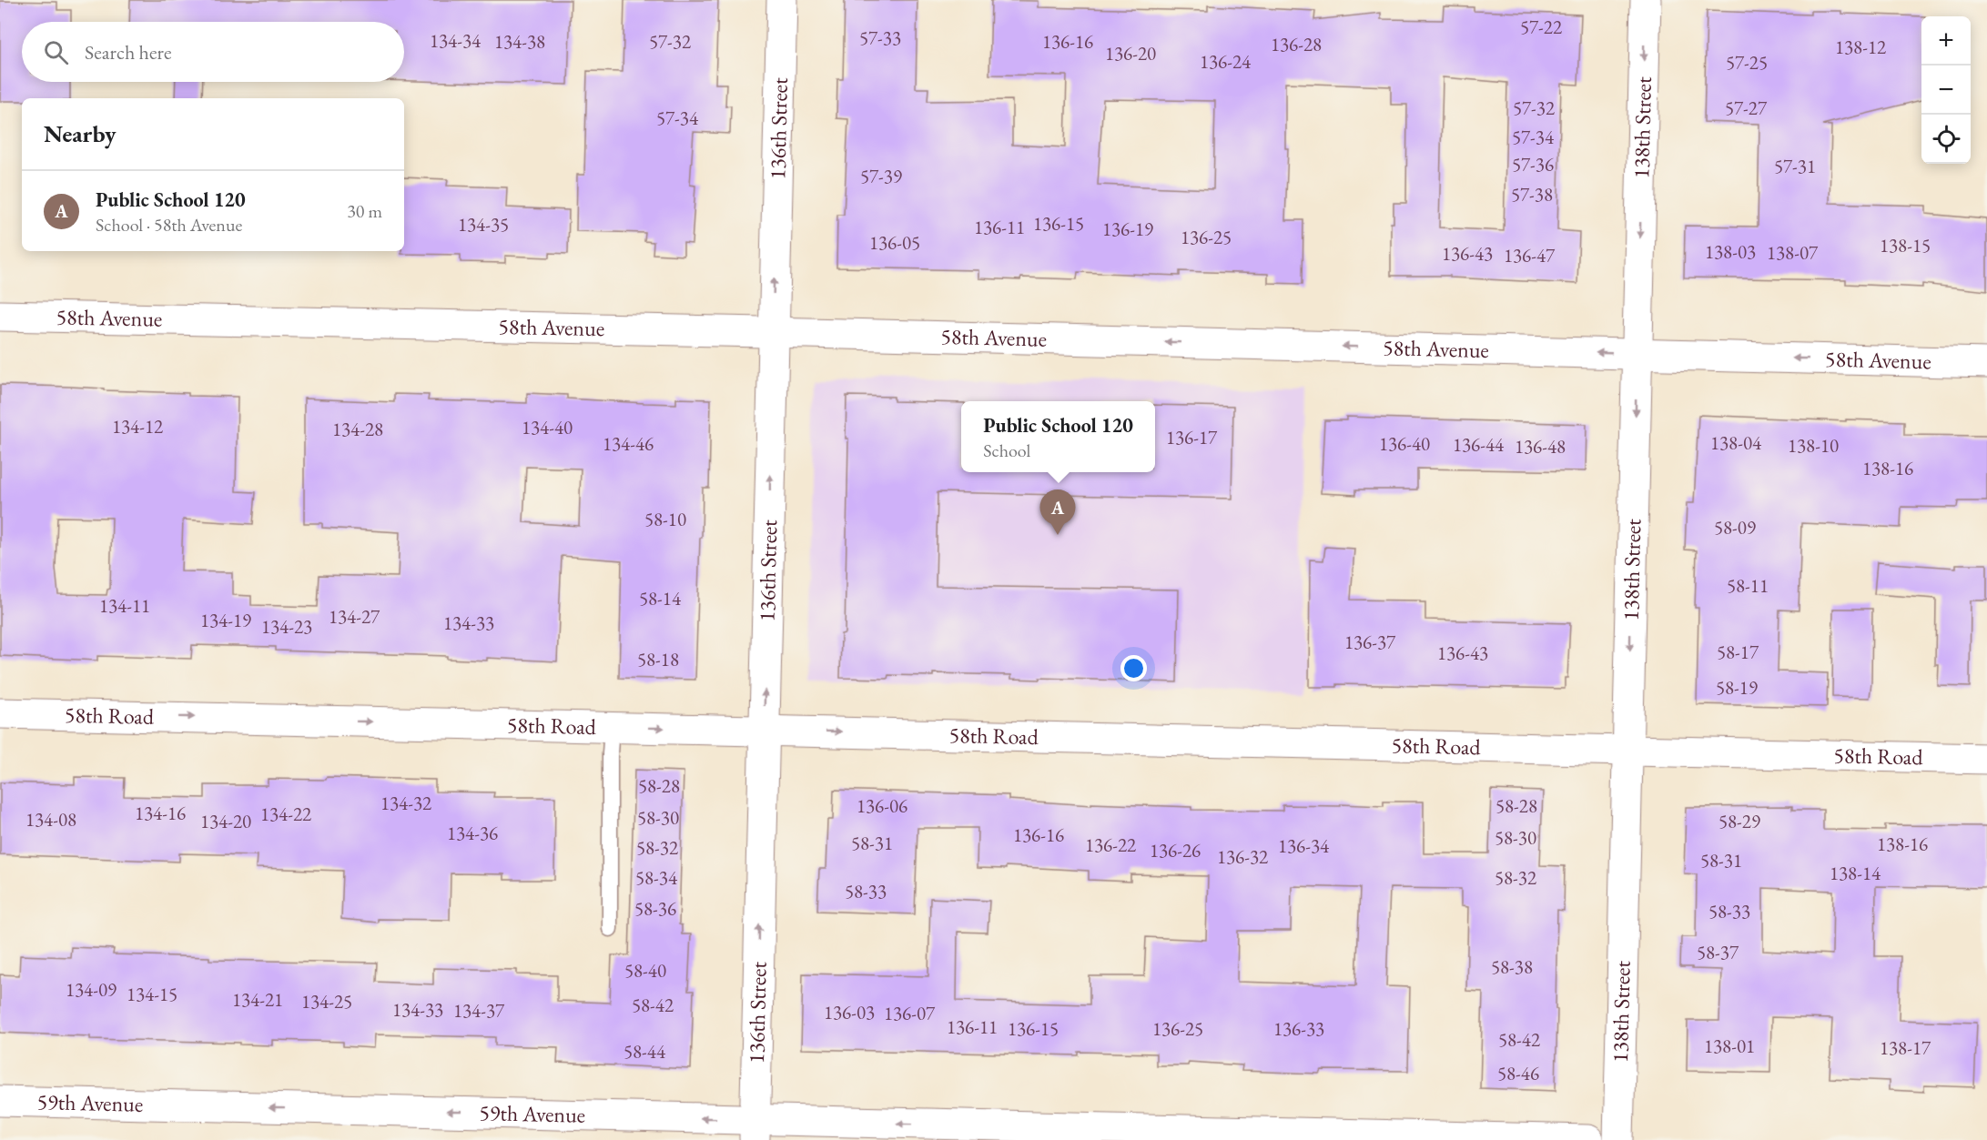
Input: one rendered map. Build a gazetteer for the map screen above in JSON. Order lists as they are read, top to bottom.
{
  "streets": {
    "street": [
      "136th Street",
      "138th Street",
      "58th Avenue",
      "58th Road",
      "59th Avenue"
    ]
  },
  "crossings": [
    ["136th Street", "58th Avenue"],
    ["136th Street", "58th Road"],
    ["136th Street", "59th Avenue"],
    ["138th Street", "58th Avenue"],
    ["138th Street", "58th Road"]
  ],
  "one_way": [
    "136th Street",
    "138th Street",
    "58th Avenue",
    "58th Road",
    "59th Avenue"
  ],
  "house_numbers": [
    "57-22",
    "57-33",
    "134-34",
    "134-38",
    "57-32",
    "136-16",
    "136-28",
    "138-12",
    "136-20",
    "136-24",
    "57-25",
    "57-32",
    "57-27",
    "57-34",
    "57-34",
    "57-36",
    "57-31",
    "57-39",
    "57-38",
    "136-15",
    "134-35",
    "136-11",
    "136-19",
    "136-25",
    "136-05",
    "138-15",
    "138-03",
    "138-07",
    "136-43",
    "136-47",
    "134-12",
    "134-40",
    "134-28",
    "136-17",
    "138-04",
    "134-46",
    "136-40",
    "136-44",
    "138-10",
    "136-48",
    "138-16",
    "58-10",
    "58-09",
    "58-11",
    "58-14",
    "134-11",
    "134-27",
    "134-19",
    "134-33",
    "134-23",
    "136-37",
    "58-17",
    "136-43",
    "58-18",
    "58-19",
    "58-28",
    "134-32",
    "136-06",
    "58-28",
    "134-16",
    "134-22",
    "58-30",
    "134-08",
    "134-20",
    "58-29",
    "134-36",
    "136-16",
    "58-30",
    "58-31",
    "138-16",
    "136-22",
    "136-34",
    "58-32",
    "136-26",
    "136-32",
    "58-31",
    "138-14",
    "58-34",
    "58-32",
    "58-33",
    "58-36",
    "58-33",
    "58-37",
    "58-38",
    "58-40",
    "134-09",
    "134-15",
    "134-21",
    "134-25",
    "58-42",
    "134-33",
    "134-37",
    "136-03",
    "136-07",
    "136-11",
    "136-15",
    "136-25",
    "136-33",
    "58-42",
    "138-01",
    "138-17",
    "58-44",
    "58-46"
  ],
  "page": {
    "map_buttons": ["+", "−"],
    "search": "Search here",
    "heading": "Nearby",
    "list": [
      {
        "mark": "A",
        "name": "Public School 120",
        "note": "School · 58th Avenue",
        "value": "30 m"
      }
    ],
    "popup": ["Public School 120", "School"],
    "pins": "A"
  }
}
